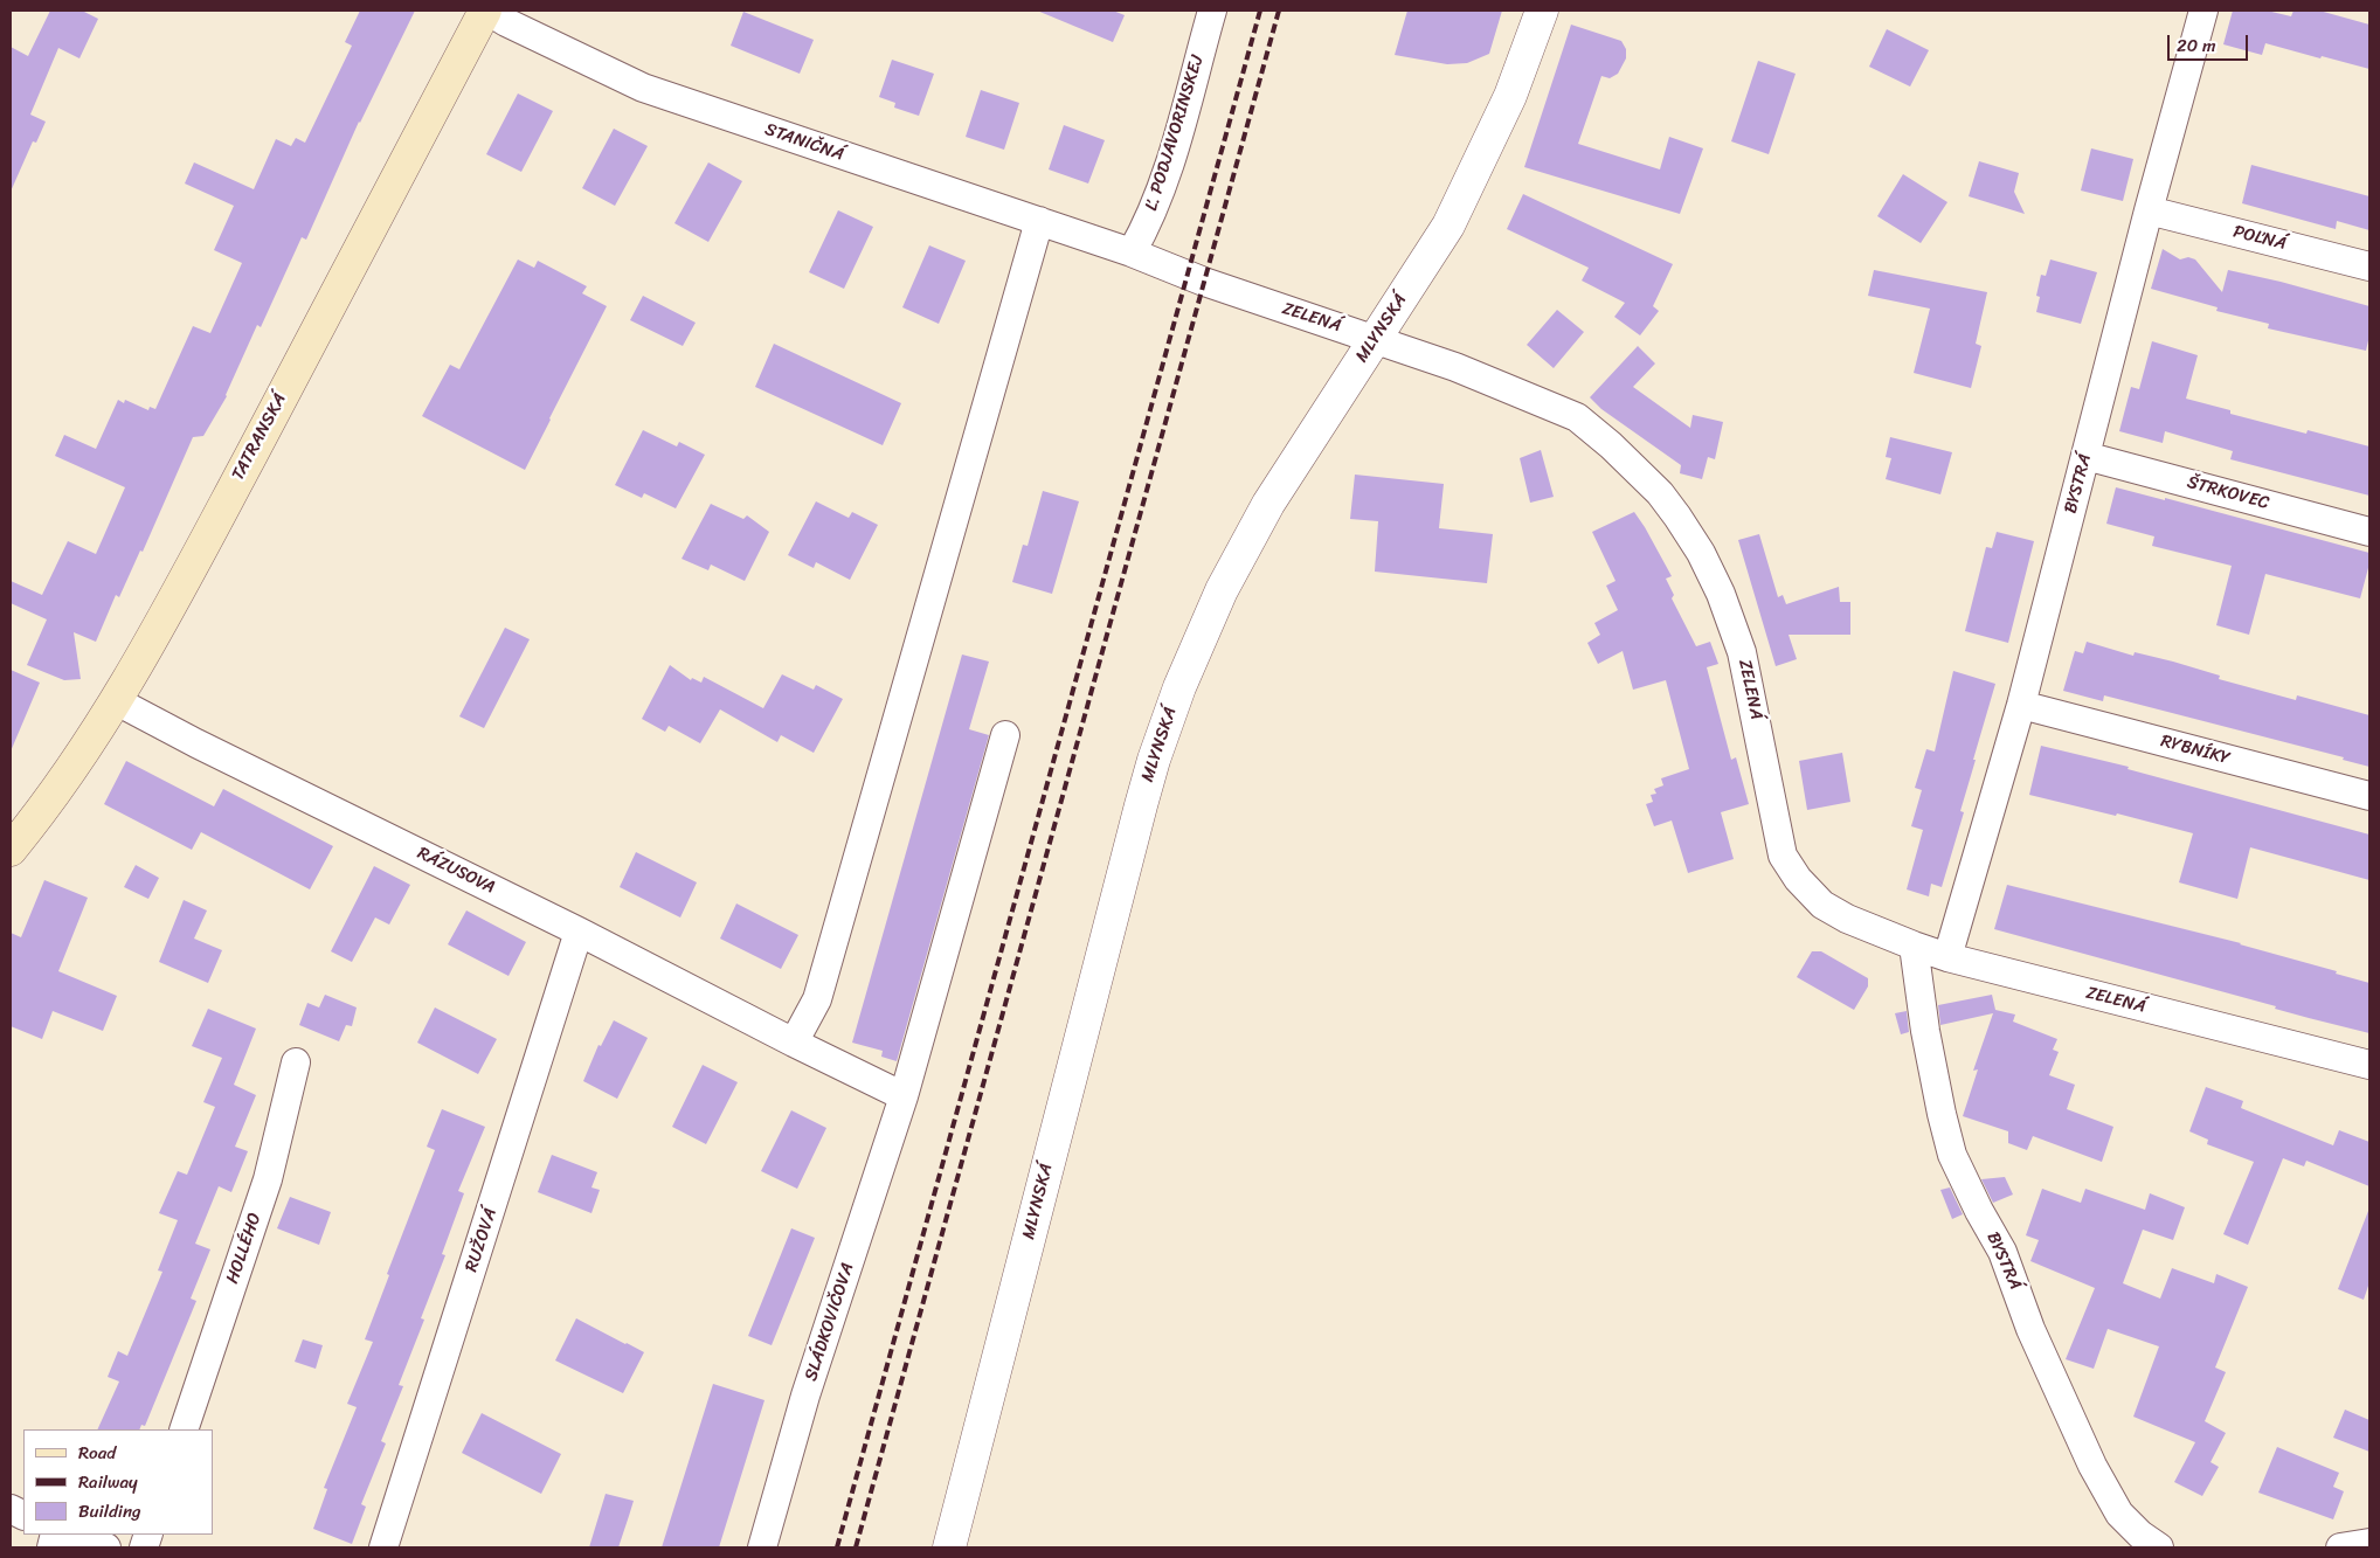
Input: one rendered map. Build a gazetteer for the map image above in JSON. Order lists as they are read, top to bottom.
{
  "streets": {
    "main road": ["TATRANSKÁ"],
    "street": [
      "Ľ. PODJAVORINSKEJ",
      "STANIČNÁ",
      "POĽNÁ",
      "ZELENÁ",
      "MLYNSKÁ",
      "BYSTRÁ",
      "ŠTRKOVEC",
      "RYBNÍKY",
      "RÁZUSOVA",
      "RUŽOVÁ",
      "HOLLÉHO",
      "SLÁDKOVIČOVA"
    ]
  },
  "crossings": [
    ["Ľ. PODJAVORINSKEJ", "STANIČNÁ"],
    ["Ľ. PODJAVORINSKEJ", "ZELENÁ"],
    ["STANIČNÁ", "ZELENÁ"],
    ["STANIČNÁ", "TATRANSKÁ"],
    ["POĽNÁ", "BYSTRÁ"],
    ["ZELENÁ", "MLYNSKÁ"],
    ["ZELENÁ", "BYSTRÁ"],
    ["TATRANSKÁ", "RÁZUSOVA"],
    ["BYSTRÁ", "ŠTRKOVEC"],
    ["BYSTRÁ", "RYBNÍKY"],
    ["RÁZUSOVA", "RUŽOVÁ"],
    ["RÁZUSOVA", "SLÁDKOVIČOVA"]
  ],
  "legend": ["Road", "Railway", "Building"],
  "scale_bar": "20 m"
}
